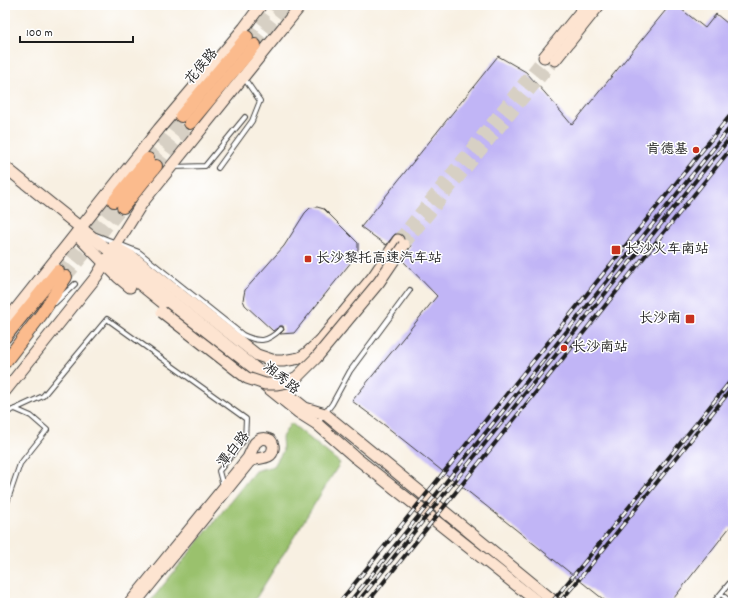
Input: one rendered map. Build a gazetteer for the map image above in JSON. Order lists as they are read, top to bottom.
{
  "streets": {
    "main road": ["花侯路", "湘秀路", "潭白路"]
  },
  "places": {
    "other": ["肯德基", "长沙南站"],
    "transit": ["长沙火车南站", "长沙黎托高速汽车站", "长沙南"]
  },
  "scale_bar": "100 m"
}
